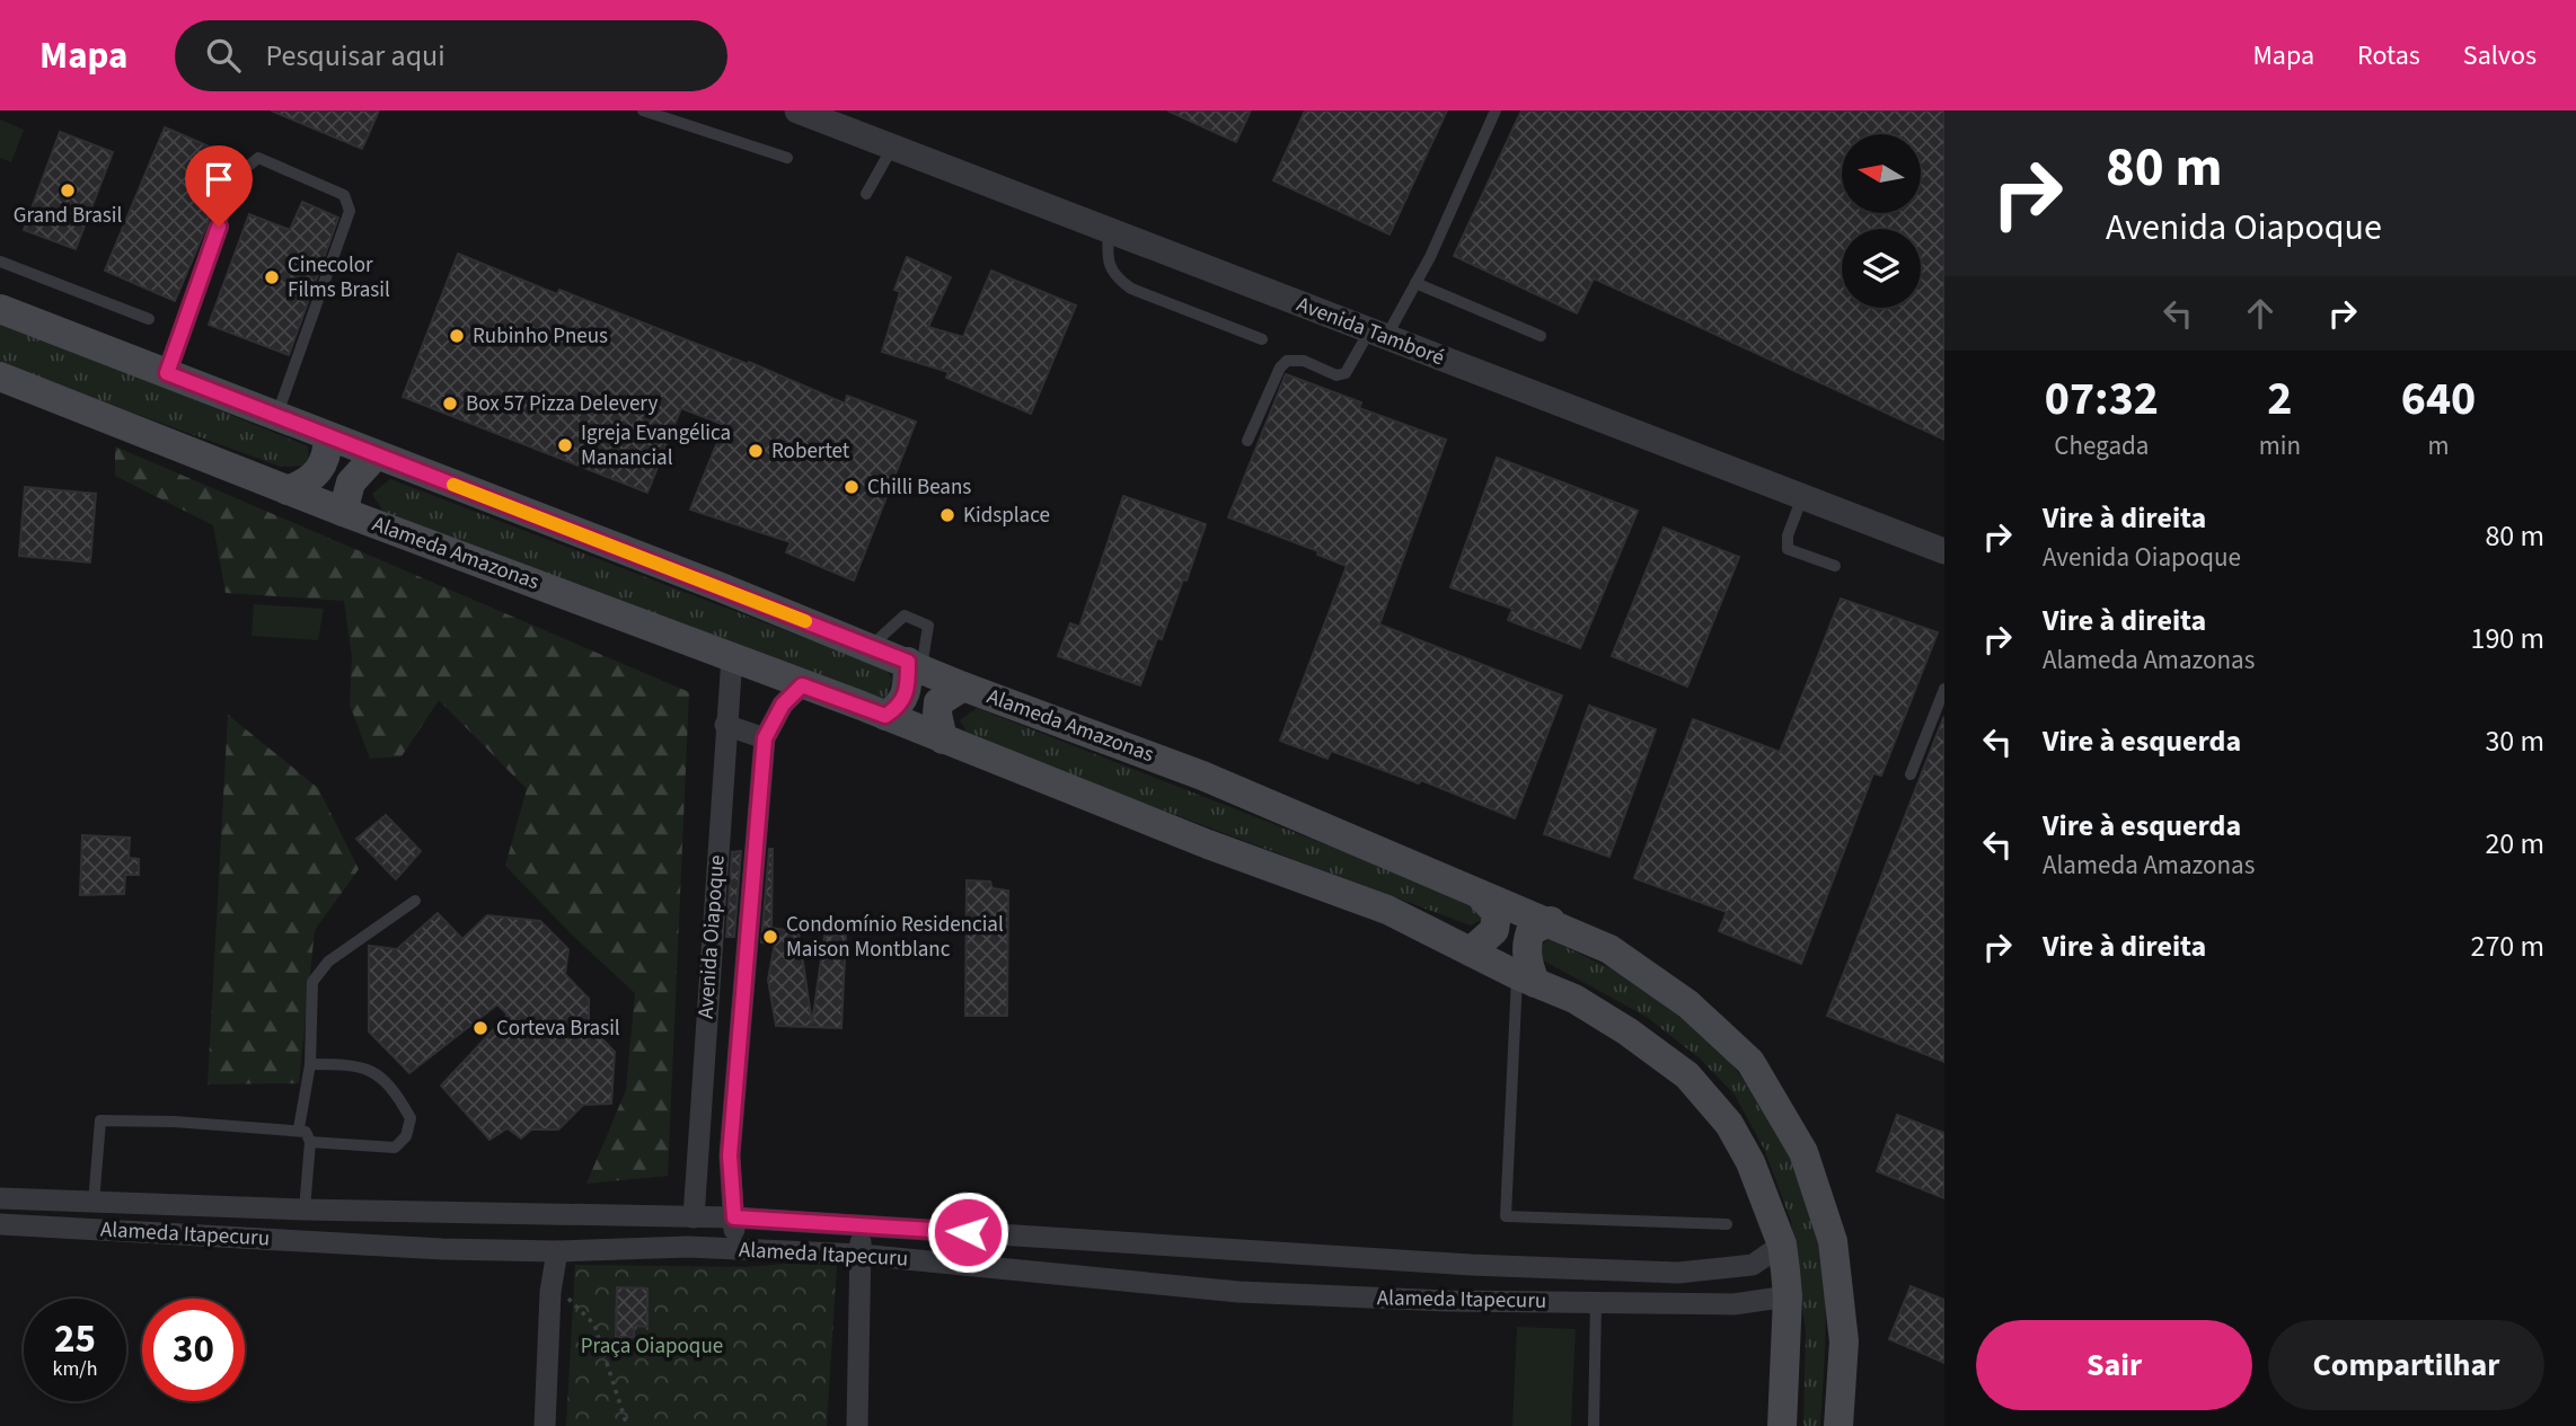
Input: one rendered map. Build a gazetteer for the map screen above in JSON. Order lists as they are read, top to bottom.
{
  "streets": {
    "main road": ["Alameda Amazonas"],
    "street": ["Avenida Tamboré", "Avenida Oiapoque", "Alameda Itapecuru"]
  },
  "crossings": [
    ["Alameda Amazonas", "Avenida Oiapoque"],
    ["Alameda Amazonas", "Alameda Itapecuru"],
    ["Avenida Oiapoque", "Alameda Itapecuru"]
  ],
  "parks": ["Praça Oiapoque"],
  "places": [
    "Grand Brasil",
    "Cinecolor Films Brasil",
    "Rubinho Pneus",
    "Box 57 Pizza Delevery",
    "Igreja Evangélica Manancial",
    "Robertet",
    "Chilli Beans",
    "Kidsplace",
    "Condomínio Residencial Maison Montblanc",
    "Corteva Brasil"
  ],
  "north": "left",
  "page": {
    "header": "Mapa",
    "search": "Pesquisar aqui",
    "nav": ["Mapa", "Rotas", "Salvos"],
    "turn": ["80 m", "Avenida Oiapoque"],
    "eta": [
      "07:32",
      "Chegada",
      "2",
      "min",
      "640",
      "m"
    ],
    "list": [
      {
        "name": "Vire à direita",
        "note": "Avenida Oiapoque",
        "value": "80 m"
      },
      {
        "name": "Vire à direita",
        "note": "Alameda Amazonas",
        "value": "190 m"
      },
      {
        "name": "Vire à esquerda",
        "value": "30 m"
      },
      {
        "name": "Vire à esquerda",
        "note": "Alameda Amazonas",
        "value": "20 m"
      },
      {
        "name": "Vire à direita",
        "value": "270 m"
      }
    ],
    "speed": "25 km/h",
    "limit": "30",
    "buttons": ["Sair", "Compartilhar"]
  }
}
